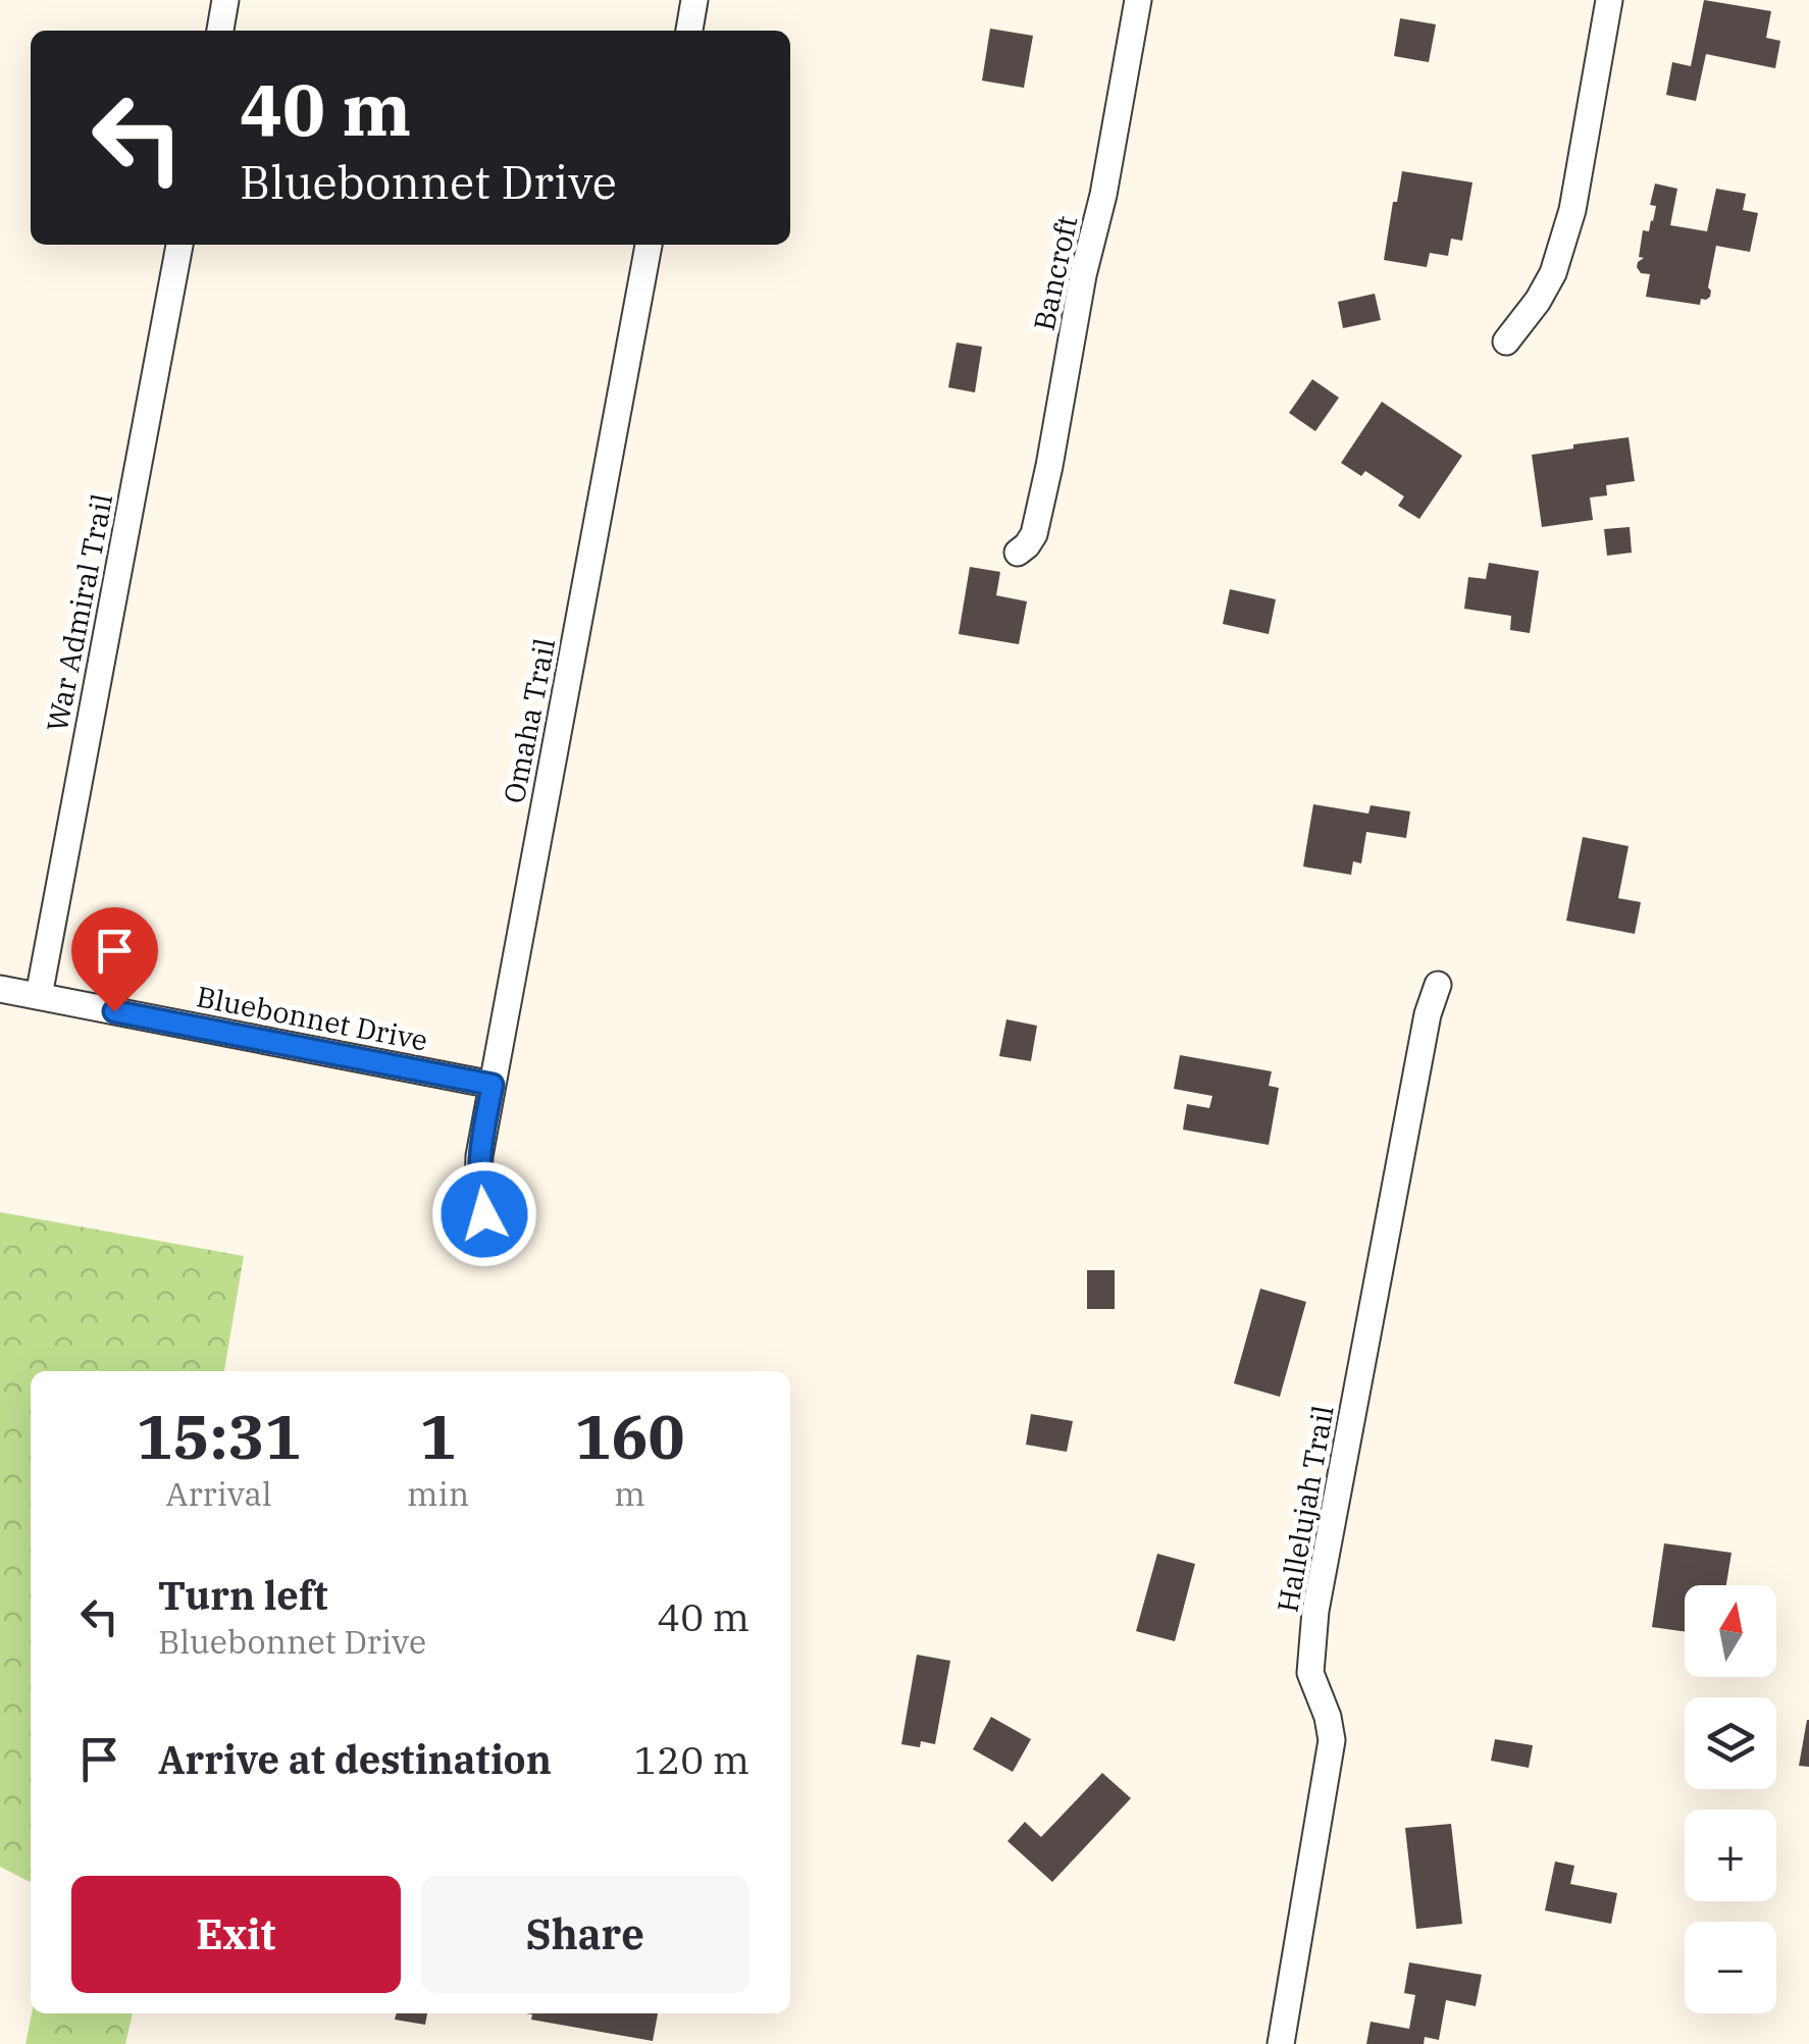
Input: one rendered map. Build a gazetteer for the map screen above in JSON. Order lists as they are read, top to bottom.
{
  "streets": {
    "street": [
      "Bancroft",
      "War Admiral Trail",
      "Omaha Trail",
      "Bluebonnet Drive",
      "Hallelujah Trail"
    ]
  },
  "crossings": [
    ["War Admiral Trail", "Bluebonnet Drive"],
    ["Omaha Trail", "Bluebonnet Drive"]
  ],
  "north": "top",
  "page": {
    "turn": ["40 m", "Bluebonnet Drive"],
    "eta": [
      "15:31",
      "Arrival",
      "1",
      "min",
      "160",
      "m"
    ],
    "list": [
      {
        "name": "Turn left",
        "note": "Bluebonnet Drive",
        "value": "40 m"
      },
      {
        "name": "Arrive at destination",
        "value": "120 m"
      }
    ],
    "map_buttons": ["+", "−"],
    "buttons": ["Exit", "Share"]
  }
}
